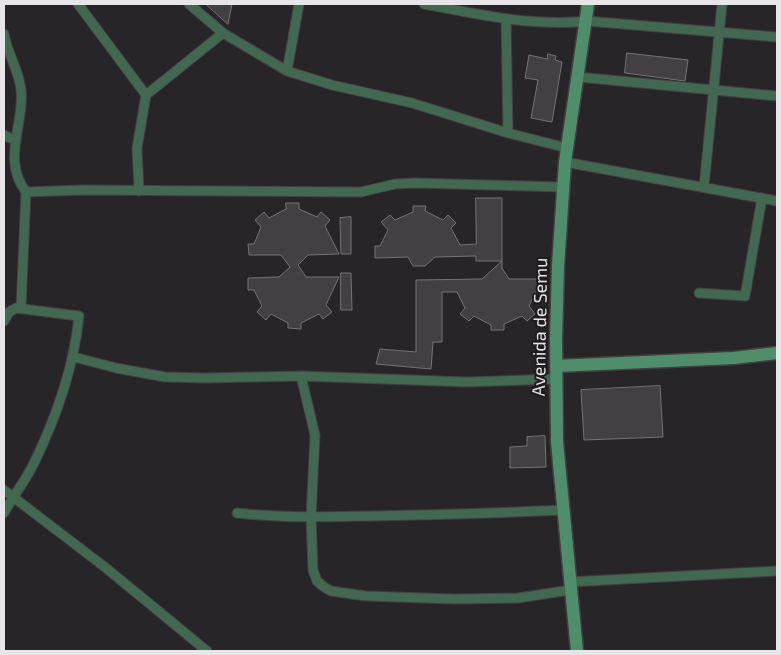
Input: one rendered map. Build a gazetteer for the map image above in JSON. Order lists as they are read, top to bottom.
{
  "streets": {
    "main road": ["Avenida de Semu"]
  }
}
